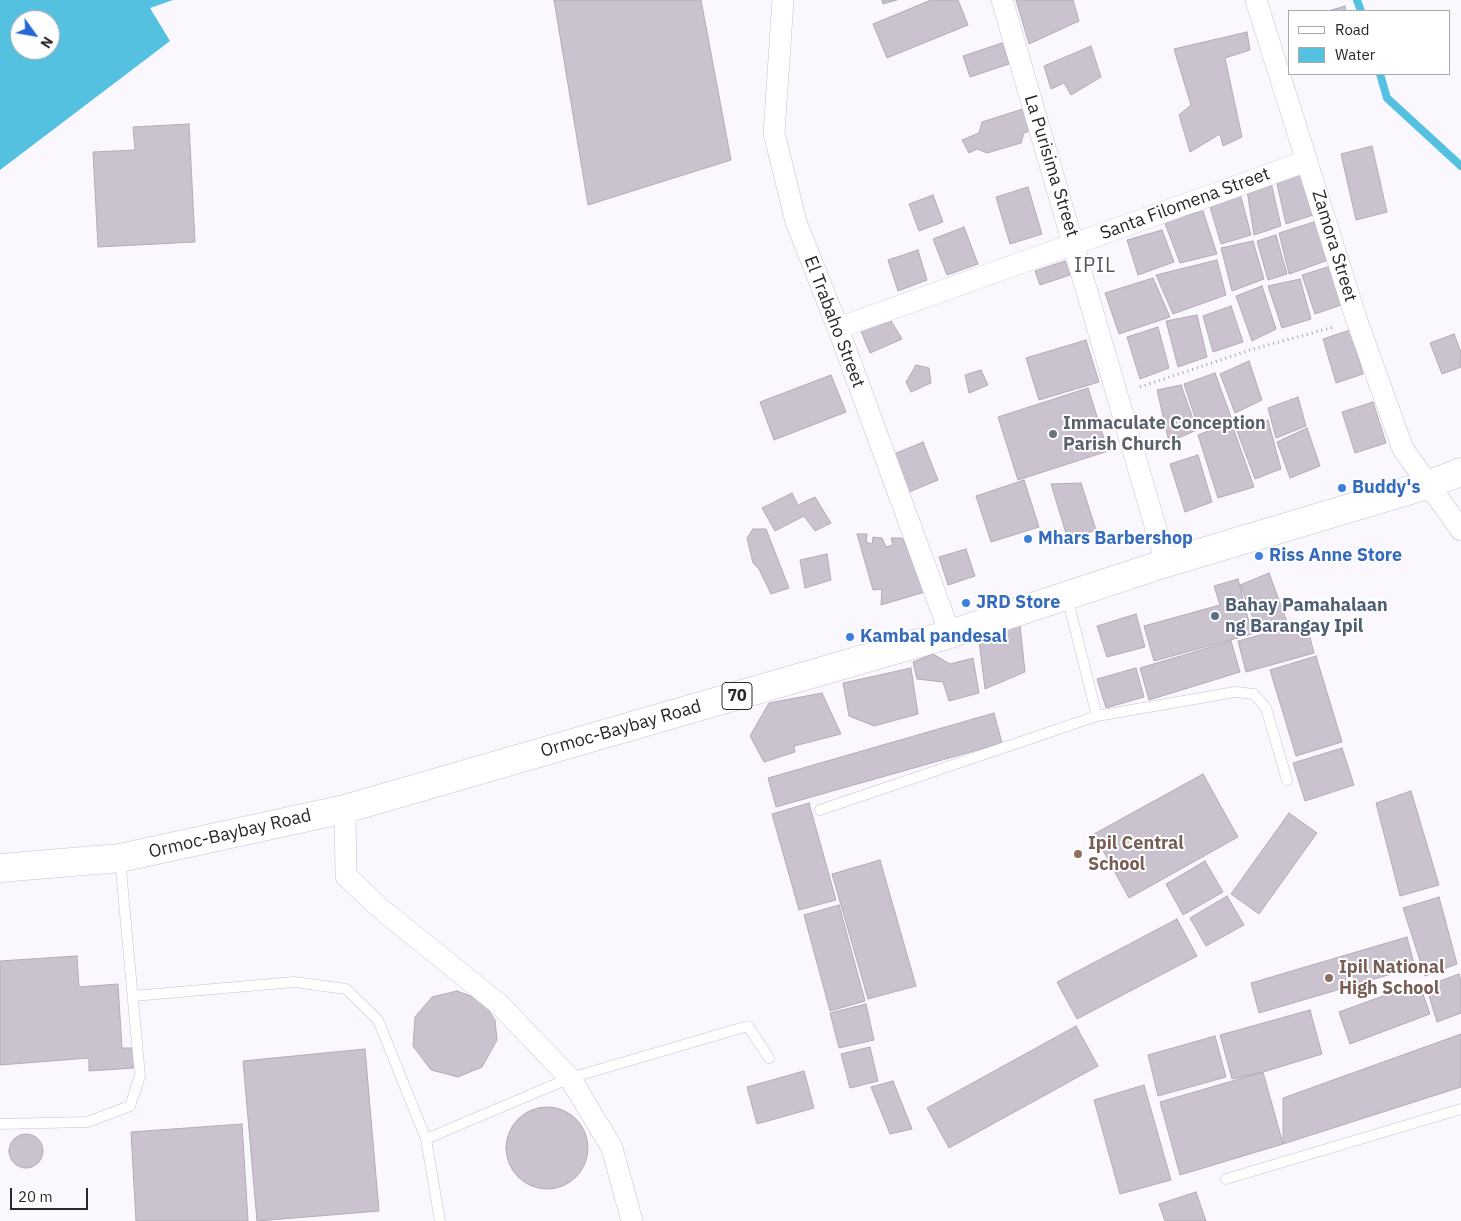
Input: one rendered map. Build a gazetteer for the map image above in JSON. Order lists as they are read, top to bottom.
{
  "streets": {
    "highway": ["70", "Ormoc-Baybay Road"],
    "street": [
      "La Purisima Street",
      "Santa Filomena Street",
      "Zamora Street",
      "El Trabaho Street"
    ]
  },
  "crossings": [
    ["La Purisima Street", "Santa Filomena Street"],
    ["La Purisima Street", "Ormoc-Baybay Road"],
    ["Santa Filomena Street", "Zamora Street"],
    ["Santa Filomena Street", "El Trabaho Street"],
    ["Zamora Street", "Ormoc-Baybay Road"],
    ["El Trabaho Street", "Ormoc-Baybay Road"]
  ],
  "districts": ["IPIL"],
  "places": [
    "Immaculate Conception Parish Church",
    "Buddy's",
    "Mhars Barbershop",
    "Riss Anne Store",
    "JRD Store",
    "Bahay Pamahalaan ng Barangay Ipil",
    "Kambal pandesal",
    "Ipil Central School",
    "Ipil National High School"
  ],
  "legend": ["Road", "Water"],
  "scale_bar": "20 m",
  "north": "bottom right"
}
